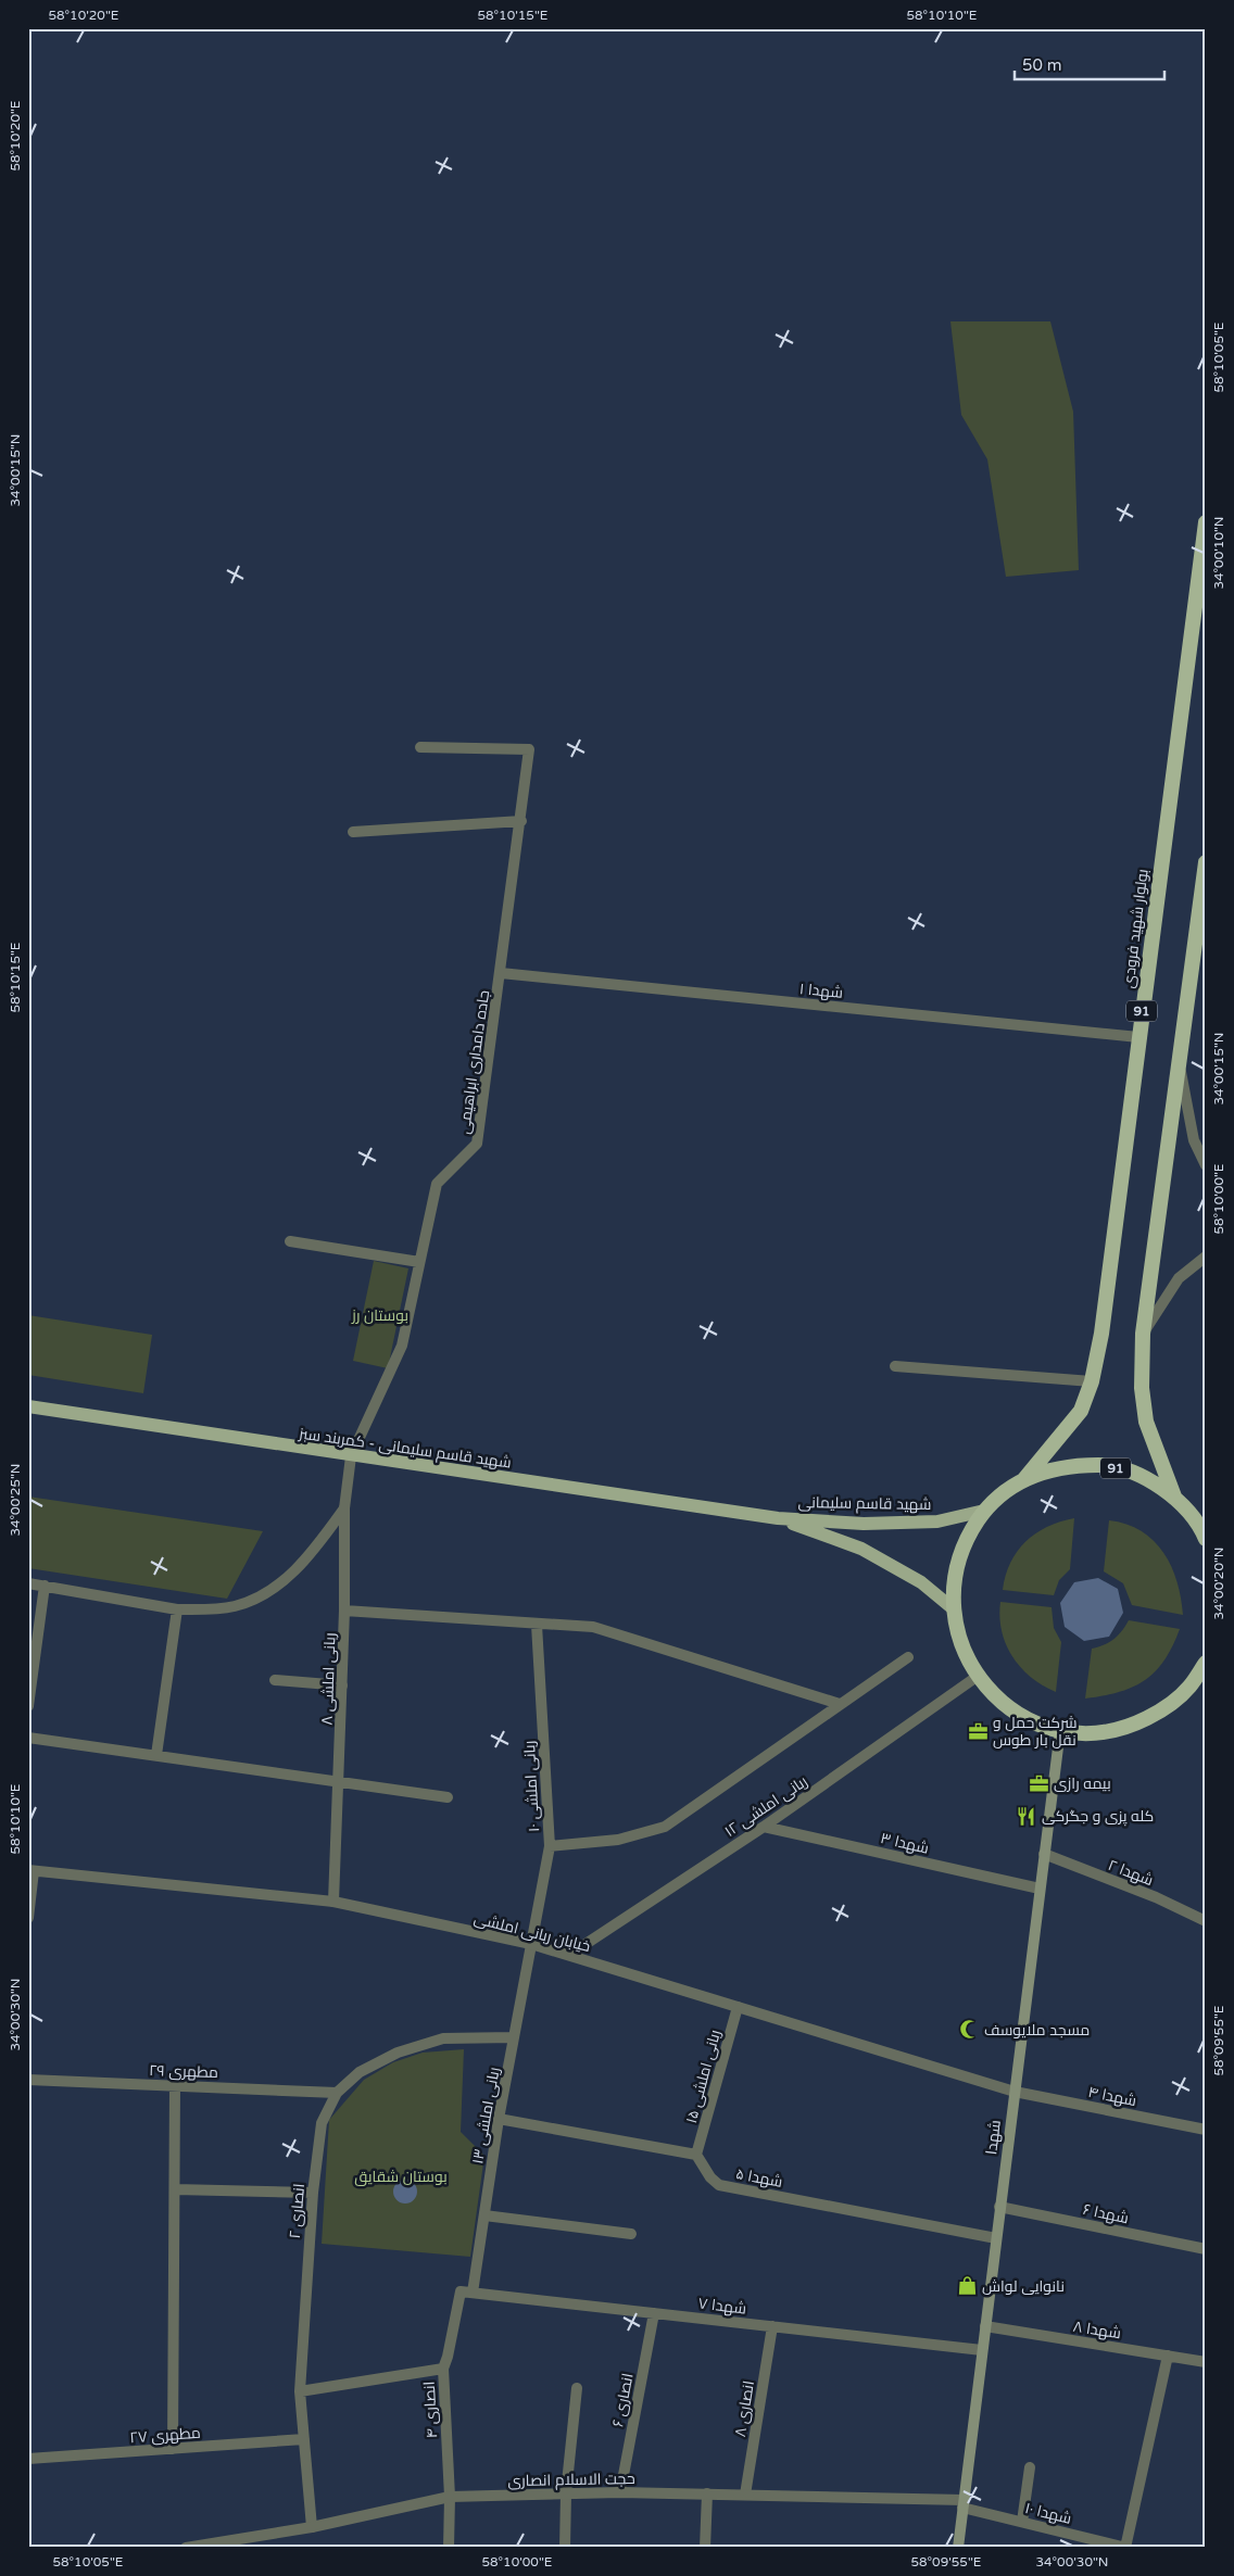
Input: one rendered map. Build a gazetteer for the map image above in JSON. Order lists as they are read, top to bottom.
{
  "streets": {
    "highway": ["بولوار شهید فرودی", "91"],
    "main road": ["شهید قاسم سلیمانی - کمربند سبز", "شهید قاسم سلیمانی", "شهدا"],
    "street": [
      "شهدا ۱",
      "جاده دامداری ابراهیمی",
      "ربانی املشی ۸",
      "ربانی املشی ۱۰",
      "ربانی املشی ۱۲",
      "شهدا ۳",
      "شهدا ۲",
      "خیابان ربانی املشی",
      "مطهری ۲۹",
      "ربانی املشی ۱۵",
      "شهدا ۴",
      "ربانی املشی ۱۳",
      "شهدا ۵",
      "انصاری ۲",
      "شهدا ۶",
      "شهدا ۷",
      "شهدا ۸",
      "انصاری ۶",
      "انصاری ۸",
      "انصاری ۴",
      "مطهری ۲۷",
      "حجت الاسلام انصاری",
      "شهدا ۱۰"
    ]
  },
  "crossings": [
    ["بولوار شهید فرودی", "شهدا ۱"],
    ["بولوار شهید فرودی", "91"],
    ["شهدا ۱", "جاده دامداری ابراهیمی"],
    ["91", "شهید قاسم سلیمانی"],
    ["91", "ربانی املشی ۱۲"],
    ["91", "شهدا"],
    ["جاده دامداری ابراهیمی", "شهید قاسم سلیمانی - کمربند سبز"],
    ["جاده دامداری ابراهیمی", "ربانی املشی ۸"],
    ["شهید قاسم سلیمانی - کمربند سبز", "شهید قاسم سلیمانی"],
    ["شهید قاسم سلیمانی - کمربند سبز", "ربانی املشی ۸"],
    ["ربانی املشی ۸", "خیابان ربانی املشی"],
    ["ربانی املشی ۱۰", "خیابان ربانی املشی"],
    ["ربانی املشی ۱۰", "ربانی املشی ۱۳"],
    ["ربانی املشی ۱۲", "شهدا ۳"],
    ["ربانی املشی ۱۲", "خیابان ربانی املشی"],
    ["شهدا ۳", "شهدا"],
    ["شهدا ۲", "شهدا"],
    ["خیابان ربانی املشی", "ربانی املشی ۱۵"],
    ["خیابان ربانی املشی", "شهدا ۴"],
    ["خیابان ربانی املشی", "ربانی املشی ۱۳"],
    ["خیابان ربانی املشی", "شهدا"],
    ["مطهری ۲۹", "انصاری ۲"],
    ["ربانی املشی ۱۵", "شهدا ۵"],
    ["شهدا ۴", "شهدا"],
    ["ربانی املشی ۱۳", "انصاری ۲"],
    ["ربانی املشی ۱۳", "شهدا ۷"],
    ["شهدا", "شهدا ۵"],
    ["شهدا", "شهدا ۶"],
    ["شهدا", "شهدا ۷"],
    ["شهدا", "شهدا ۸"],
    ["شهدا", "حجت الاسلام انصاری"],
    ["شهدا", "شهدا ۱۰"],
    ["انصاری ۲", "مطهری ۲۷"],
    ["انصاری ۲", "حجت الاسلام انصاری"],
    ["شهدا ۷", "انصاری ۶"],
    ["شهدا ۷", "انصاری ۸"],
    ["شهدا ۷", "انصاری ۴"],
    ["انصاری ۶", "حجت الاسلام انصاری"],
    ["انصاری ۸", "حجت الاسلام انصاری"],
    ["انصاری ۴", "حجت الاسلام انصاری"],
    ["حجت الاسلام انصاری", "شهدا ۱۰"]
  ],
  "parks": ["بوستان رز", "بوستان شقایق"],
  "places": {
    "office": ["شرکت حمل و نقل بار طوس", "بیمه رازی"],
    "restaurant": ["کله پزی و جگرکی"],
    "mosque": ["مسجد ملایوسف"],
    "shop": ["نانوایی لواش"]
  },
  "scale_bar": "50 m",
  "coordinates": [
    "58°10'20\"E",
    "58°10'15\"E",
    "58°10'10\"E",
    "58°10'05\"E",
    "34°00'15\"N",
    "34°00'10\"N",
    "58°10'00\"E",
    "34°00'25\"N",
    "34°00'20\"N",
    "34°00'30\"N",
    "58°09'55\"E"
  ]
}
